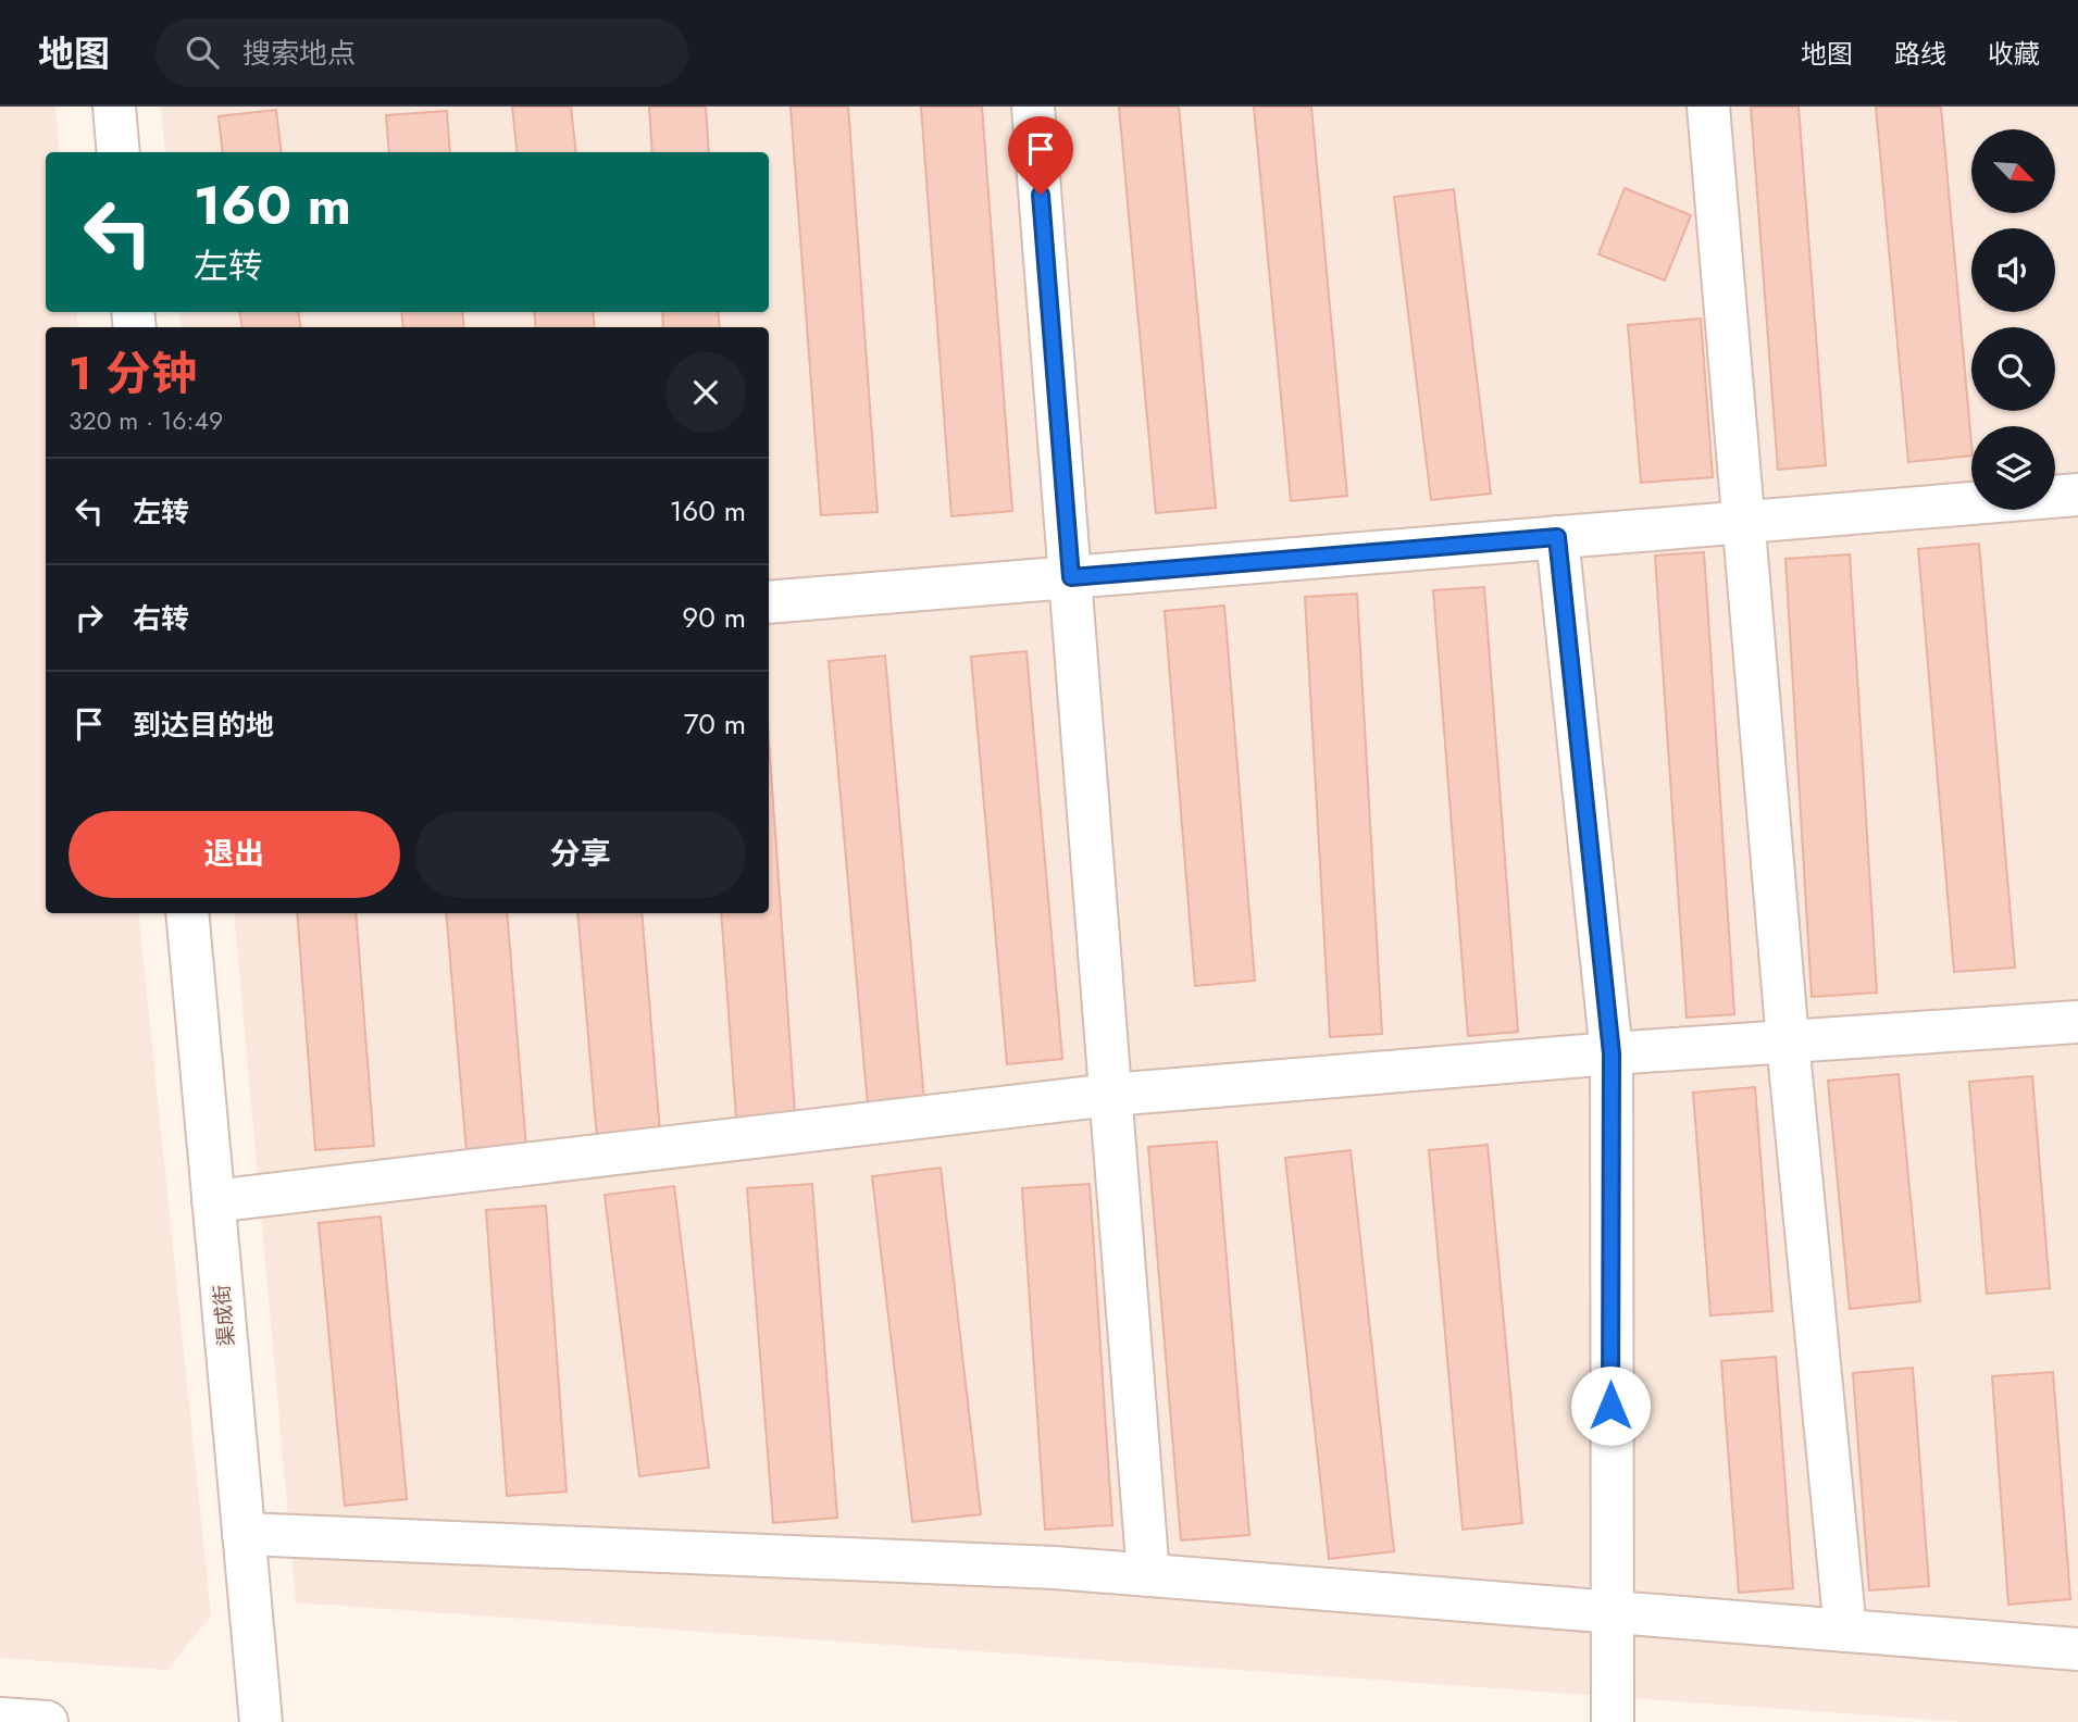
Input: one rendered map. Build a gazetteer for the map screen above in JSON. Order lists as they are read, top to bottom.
{
  "streets": {
    "street": ["渠成街"]
  },
  "north": "bottom right",
  "page": {
    "header": "地图",
    "search": "搜索地点",
    "nav": ["地图", "路线", "收藏"],
    "turn": ["160 m", "左转"],
    "heading": ["1 分钟", "320 m · 16:49"],
    "list": [
      {
        "name": "左转",
        "value": "160 m"
      },
      {
        "name": "右转",
        "value": "90 m"
      },
      {
        "name": "到达目的地",
        "value": "70 m"
      }
    ],
    "buttons": ["退出", "分享"]
  }
}
